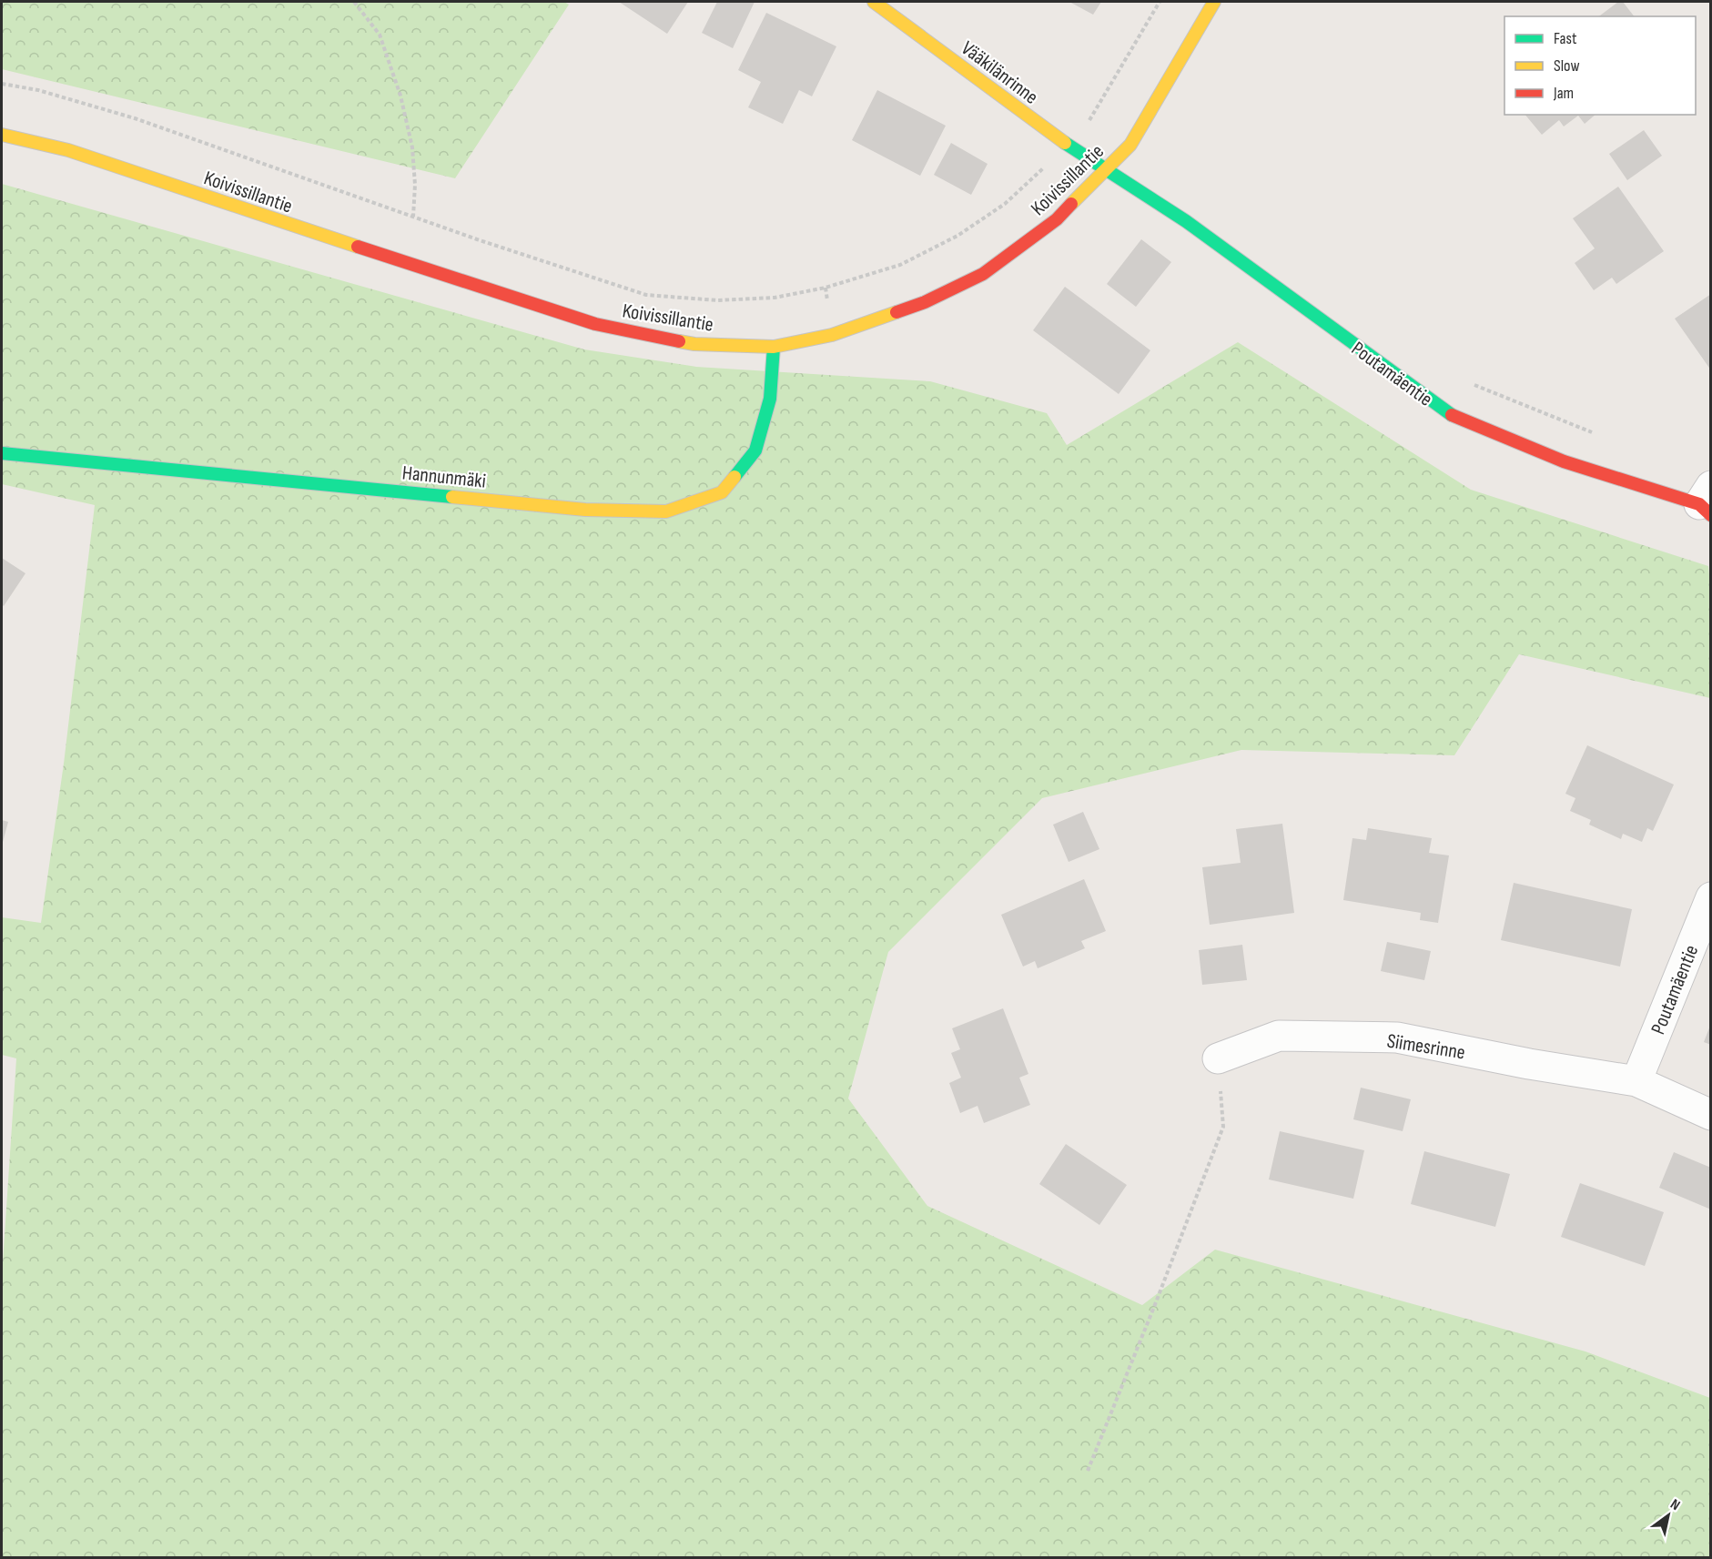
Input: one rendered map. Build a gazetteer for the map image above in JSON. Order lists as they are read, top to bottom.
{
  "streets": {
    "street": [
      "Vääkilänrinne",
      "Koivissillantie",
      "Poutamäentie",
      "Hannunmäki",
      "Siimesrinne"
    ]
  },
  "crossings": [
    ["Vääkilänrinne", "Koivissillantie"],
    ["Vääkilänrinne", "Poutamäentie"],
    ["Koivissillantie", "Poutamäentie"],
    ["Koivissillantie", "Hannunmäki"],
    ["Poutamäentie", "Siimesrinne"]
  ],
  "legend": ["Fast", "Slow", "Jam"],
  "north": "top right"
}
